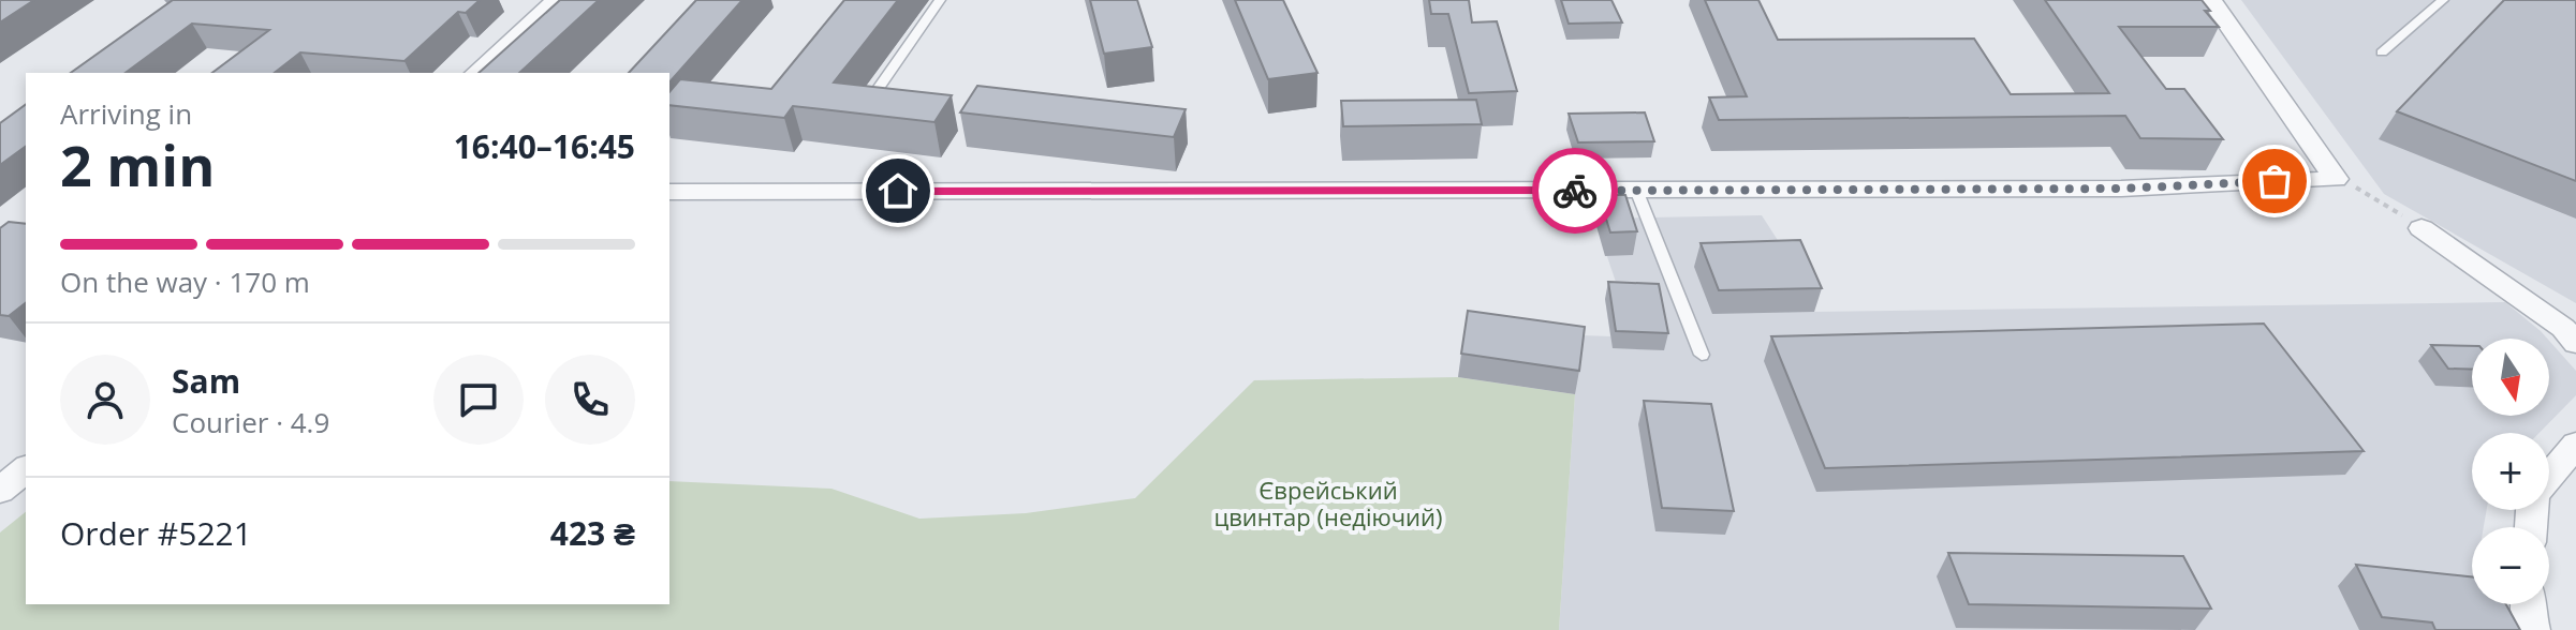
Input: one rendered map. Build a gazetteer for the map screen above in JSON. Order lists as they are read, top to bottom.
{
  "parks": ["Єврейський цвинтар (недіючий)"],
  "north": "bottom",
  "page": {
    "heading": ["2 min", "Arriving in", "16:40–16:45"],
    "panel": [
      "Sam",
      "Courier · 4.9",
      "Order #5221",
      "423 ₴"
    ],
    "bar": "On the way · 170 m",
    "map_buttons": ["+", "−"]
  }
}
